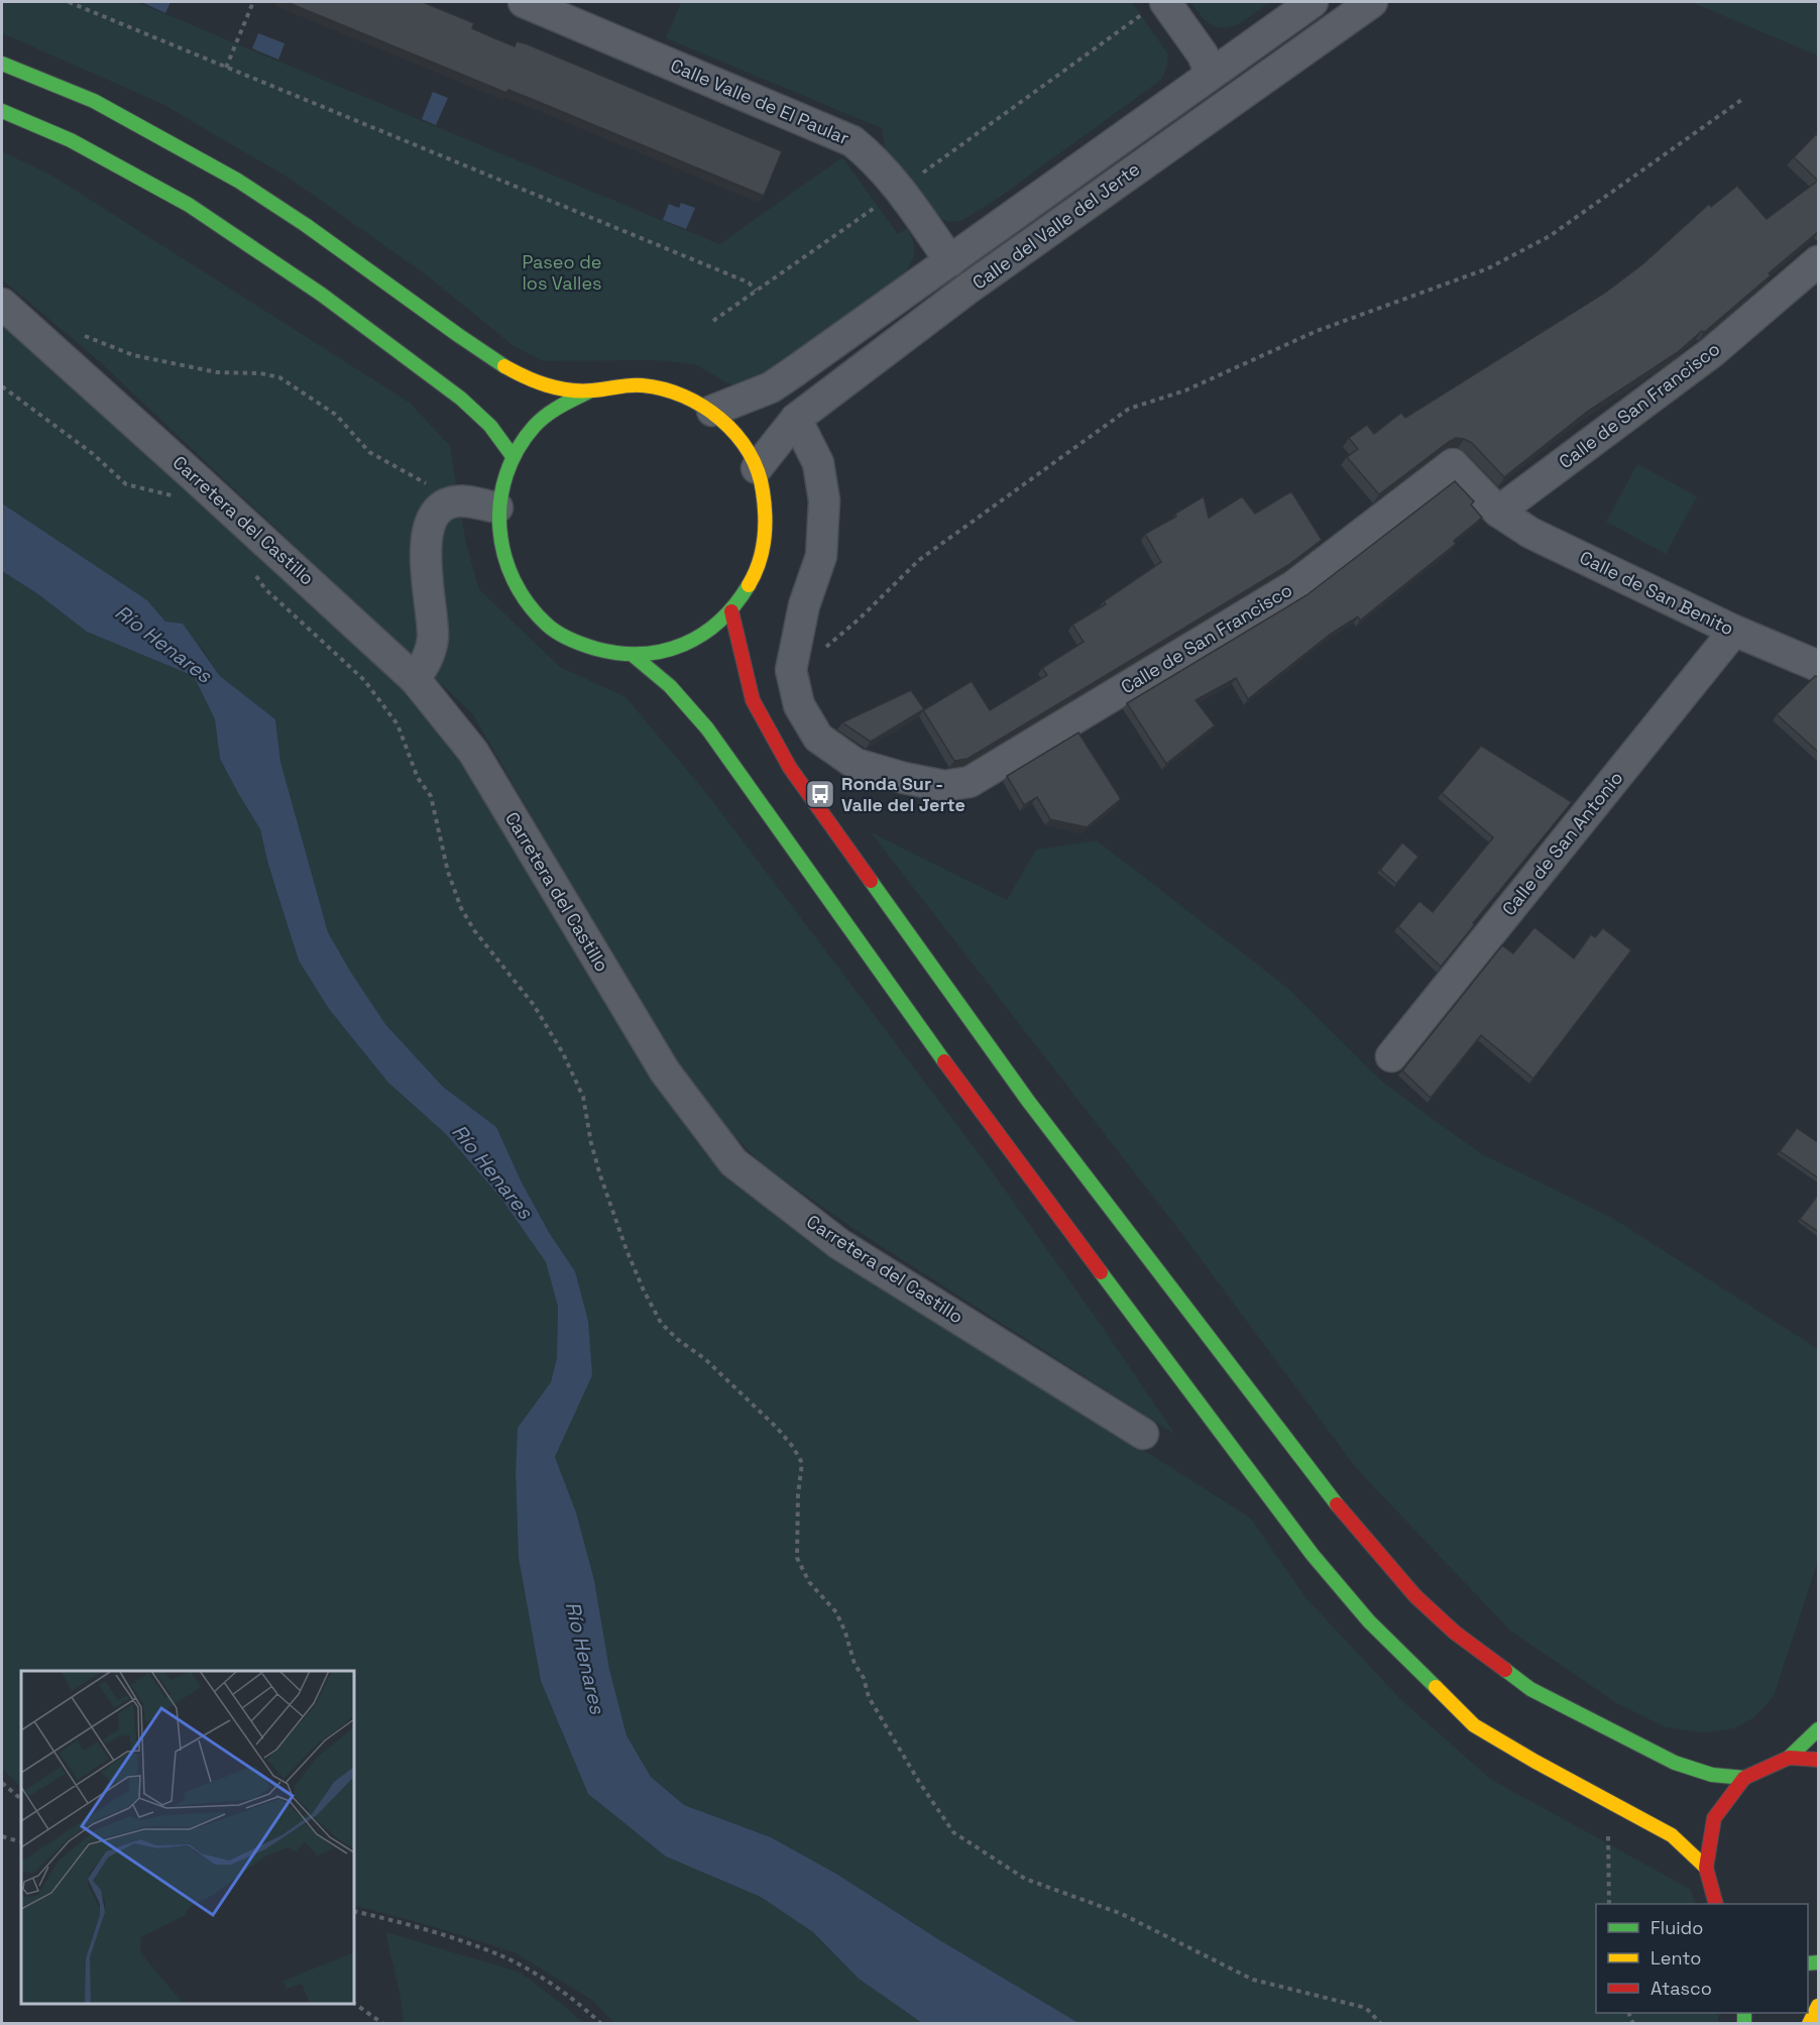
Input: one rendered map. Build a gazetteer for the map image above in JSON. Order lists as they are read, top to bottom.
{
  "streets": {
    "street": [
      "Calle Valle de El Paular",
      "Calle del Valle del Jerte",
      "Calle de San Francisco",
      "Carretera del Castillo",
      "Calle de San Benito",
      "Calle de San Antonio"
    ]
  },
  "crossings": [
    ["Calle Valle de El Paular", "Calle del Valle del Jerte"],
    ["Calle del Valle del Jerte", "Calle de San Francisco"],
    ["Calle de San Francisco", "Calle de San Benito"],
    ["Calle de San Benito", "Calle de San Antonio"]
  ],
  "water": ["Río Henares"],
  "parks": ["Paseo de los Valles"],
  "places": {
    "bus stop": ["Ronda Sur - Valle del Jerte"]
  },
  "legend": ["Fluido", "Lento", "Atasco"]
}
